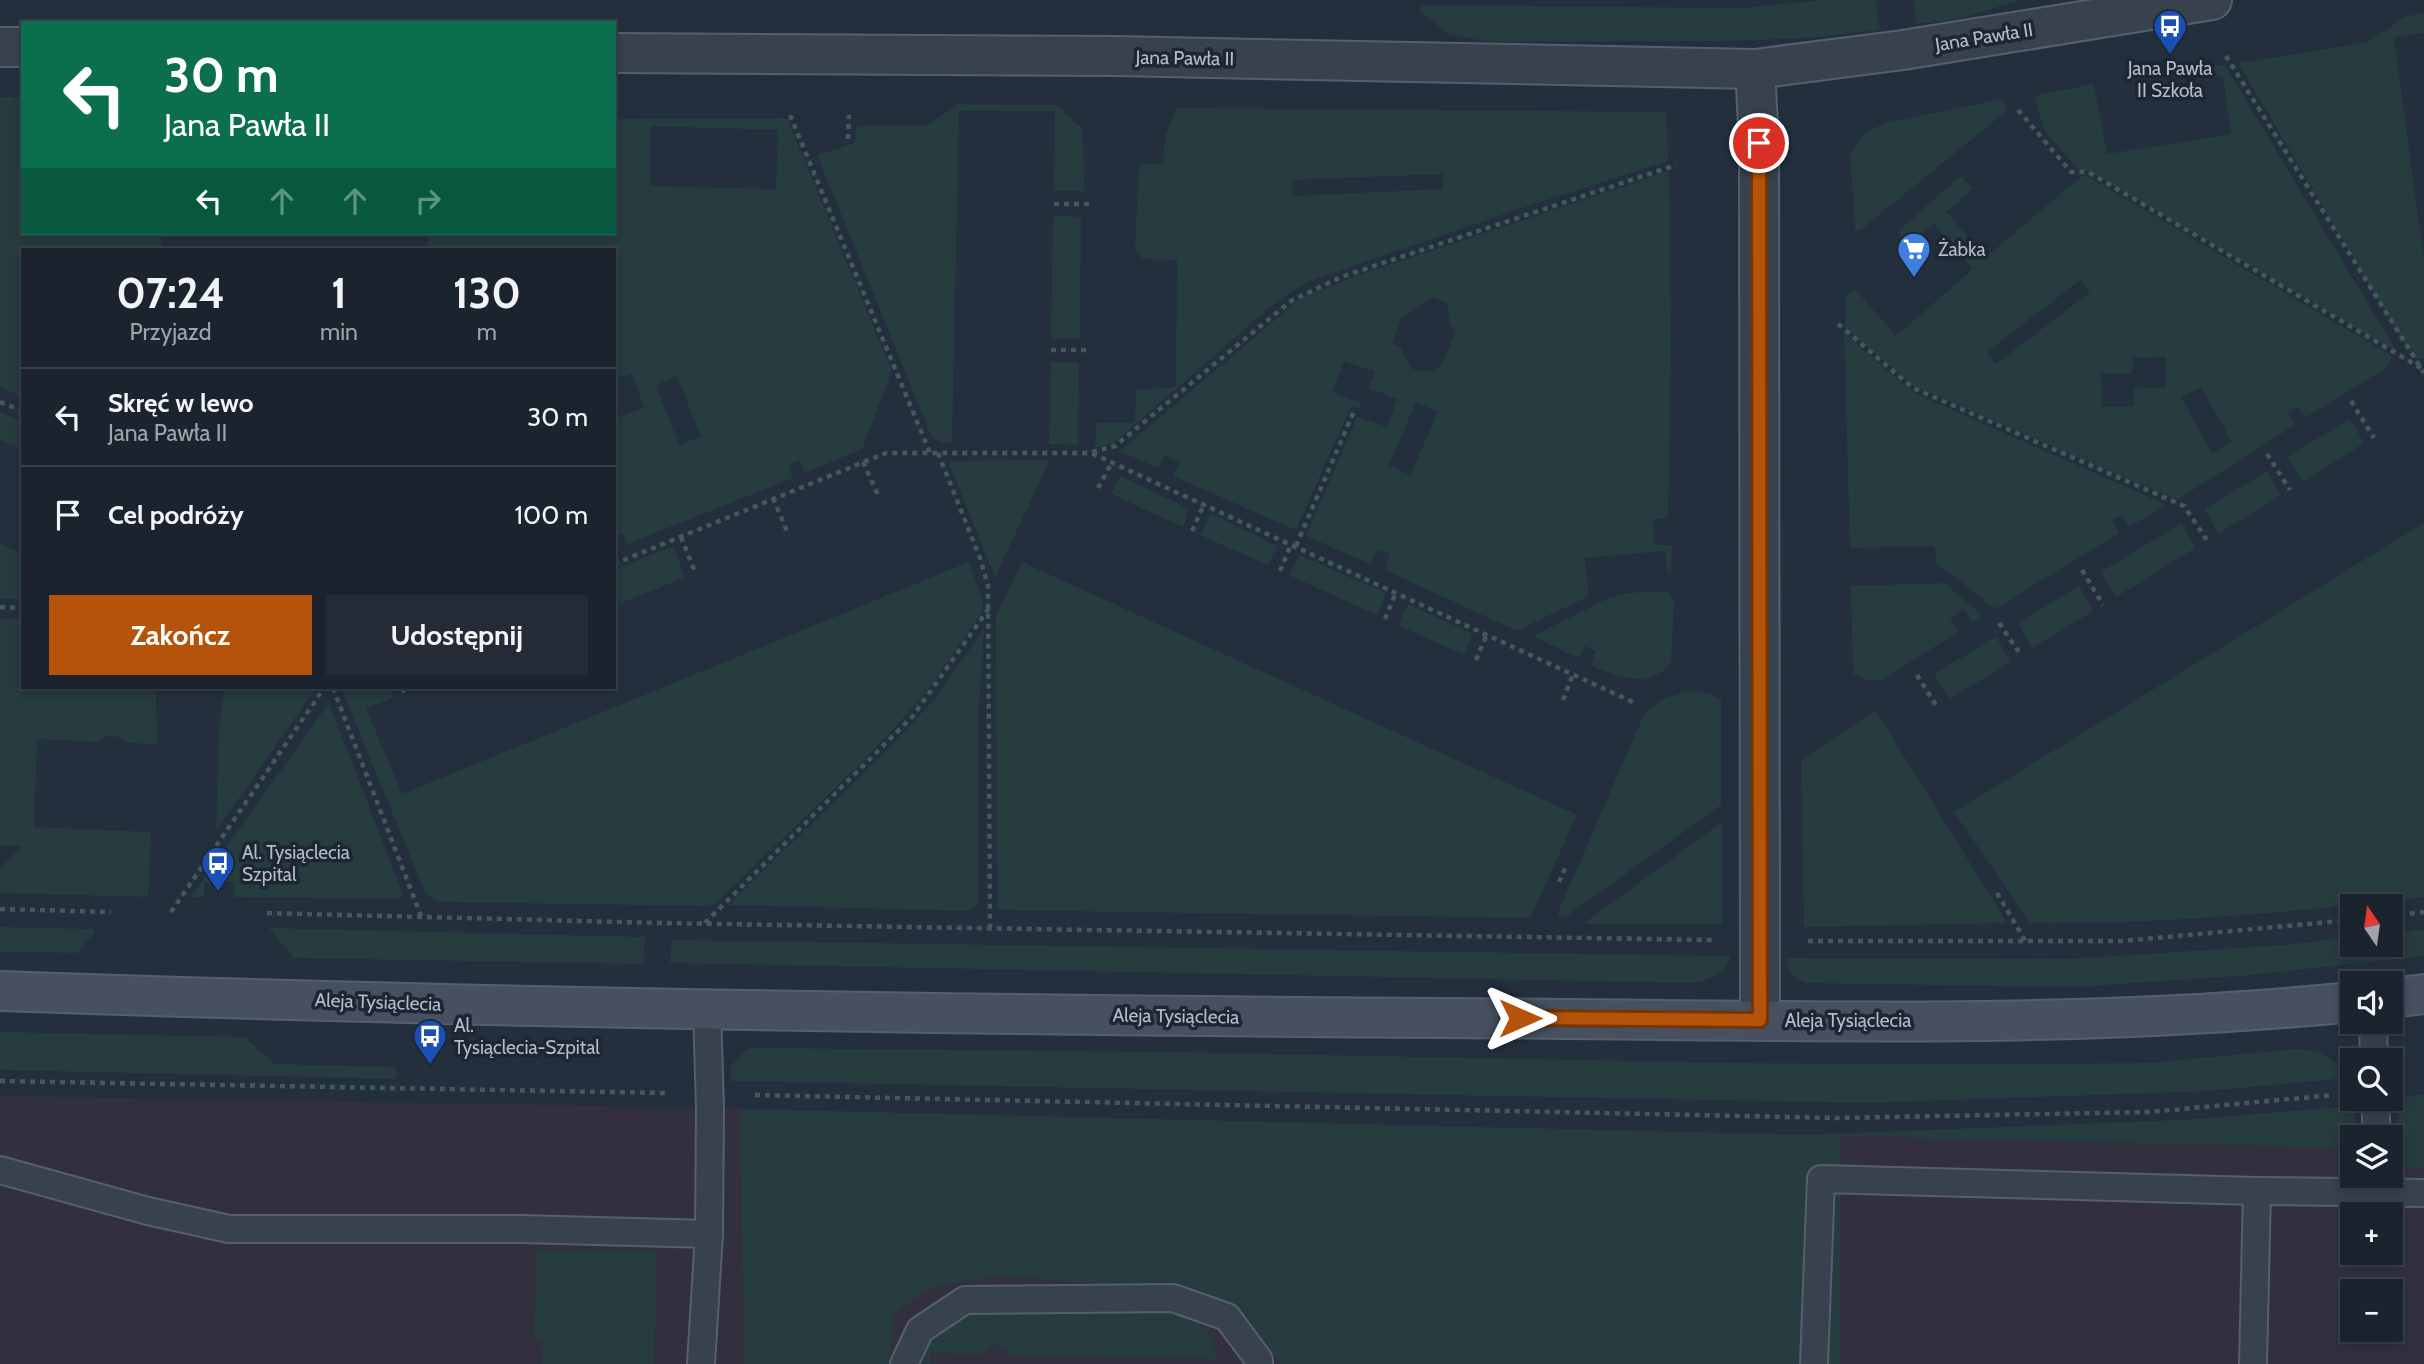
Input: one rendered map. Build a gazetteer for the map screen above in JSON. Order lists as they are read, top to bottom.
{
  "streets": {
    "street": ["Jana Pawła II", "Aleja Tysiąclecia"]
  },
  "places": {
    "bus stop": ["Jana Pawła II Szkoła", "Al. Tysiąclecia Szpital", "Al. Tysiąclecia-Szpital"],
    "supermarket": ["Żabka"]
  },
  "north": "top",
  "page": {
    "turn": ["30 m", "Jana Pawła II"],
    "eta": [
      "07:24",
      "Przyjazd",
      "1",
      "min",
      "130",
      "m"
    ],
    "list": [
      {
        "name": "Skręć w lewo",
        "note": "Jana Pawła II",
        "value": "30 m"
      },
      {
        "name": "Cel podróży",
        "value": "100 m"
      }
    ],
    "buttons": ["Zakończ", "Udostępnij"],
    "map_buttons": ["+", "−"]
  }
}
